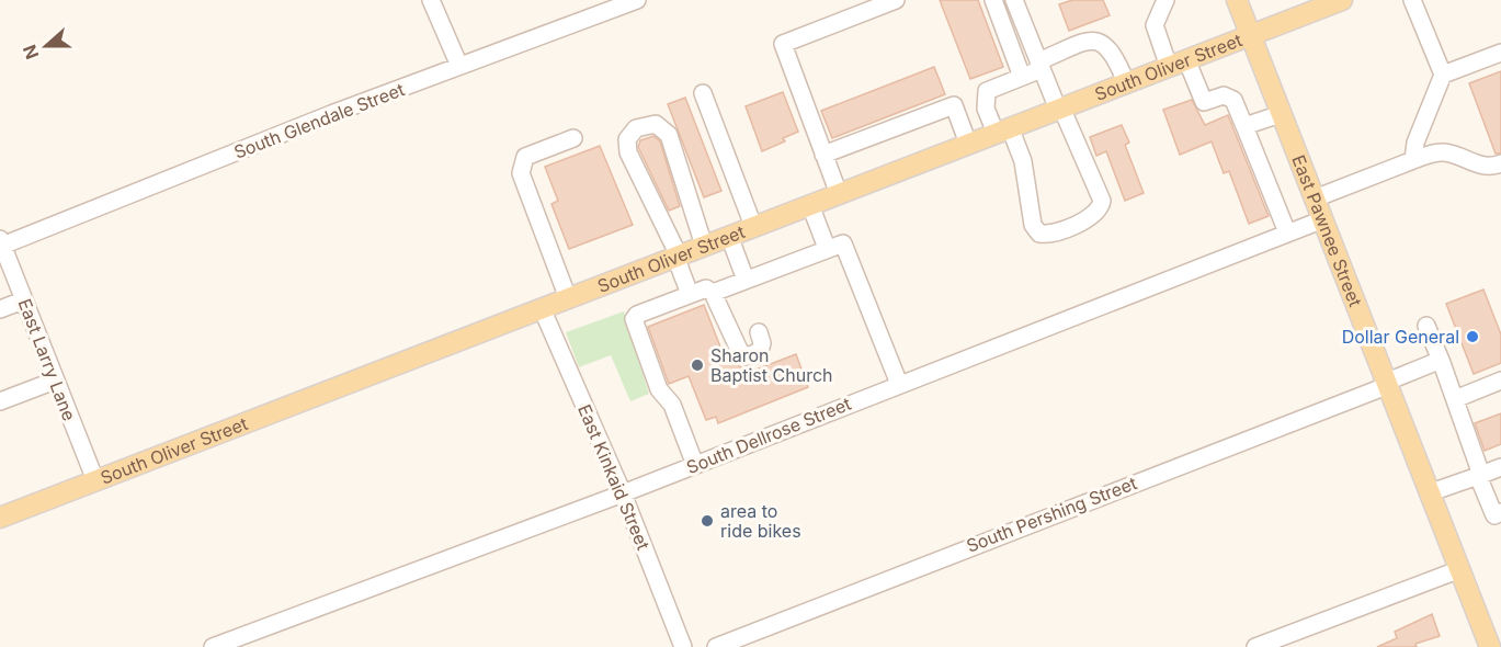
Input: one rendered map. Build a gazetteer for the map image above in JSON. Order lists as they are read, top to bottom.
{
  "streets": {
    "main road": ["South Oliver Street", "East Pawnee Street"],
    "street": [
      "South Glendale Street",
      "East Larry Lane",
      "South Dellrose Street",
      "East Kinkaid Street",
      "South Pershing Street"
    ]
  },
  "crossings": [
    ["South Oliver Street", "East Pawnee Street"],
    ["South Oliver Street", "East Larry Lane"],
    ["South Oliver Street", "East Kinkaid Street"],
    ["South Glendale Street", "East Larry Lane"],
    ["East Pawnee Street", "South Dellrose Street"],
    ["East Pawnee Street", "South Pershing Street"],
    ["South Dellrose Street", "East Kinkaid Street"]
  ],
  "places": ["Dollar General", "Sharon Baptist Church", "area to ride bikes"],
  "north": "left"
}
